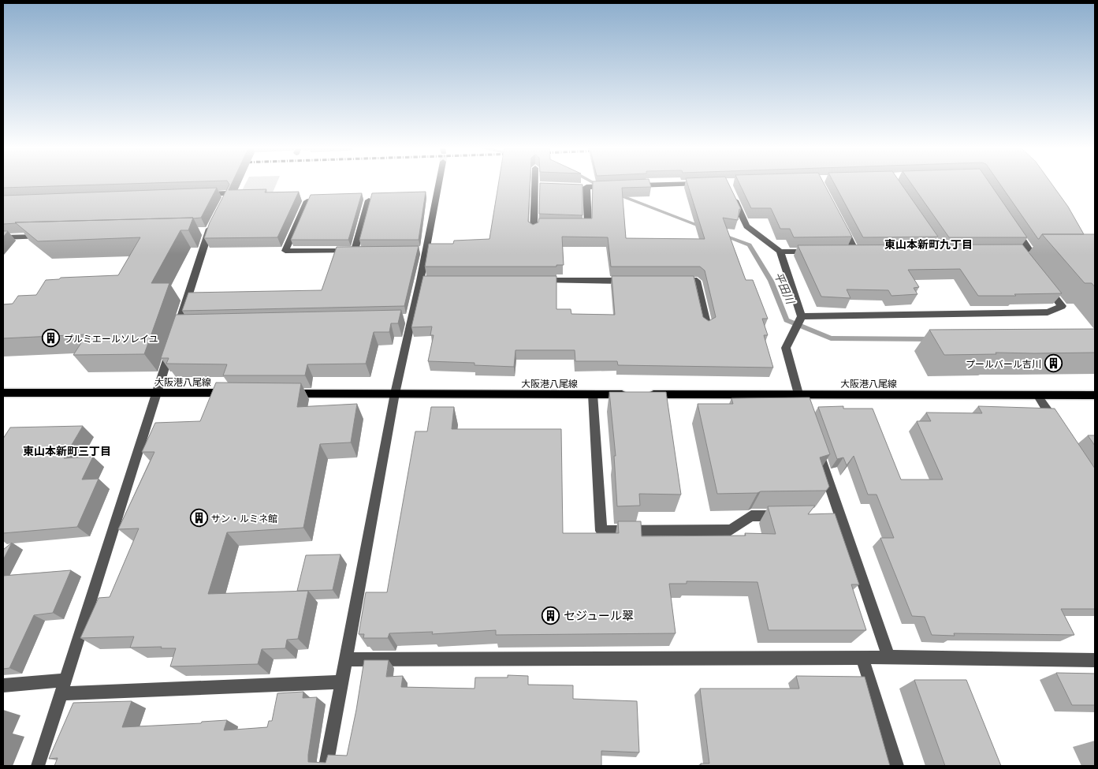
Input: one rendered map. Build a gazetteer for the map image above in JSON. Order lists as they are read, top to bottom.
{
  "streets": {
    "main road": ["大阪港八尾線"]
  },
  "districts": ["東山本新町九丁目", "東山本新町三丁目"],
  "water": ["平田川"],
  "places": {
    "building": [
      "プルミエールソレイユ",
      "プールバール吉川",
      "サン・ルミネ館",
      "セジュール翠"
    ]
  }
}
